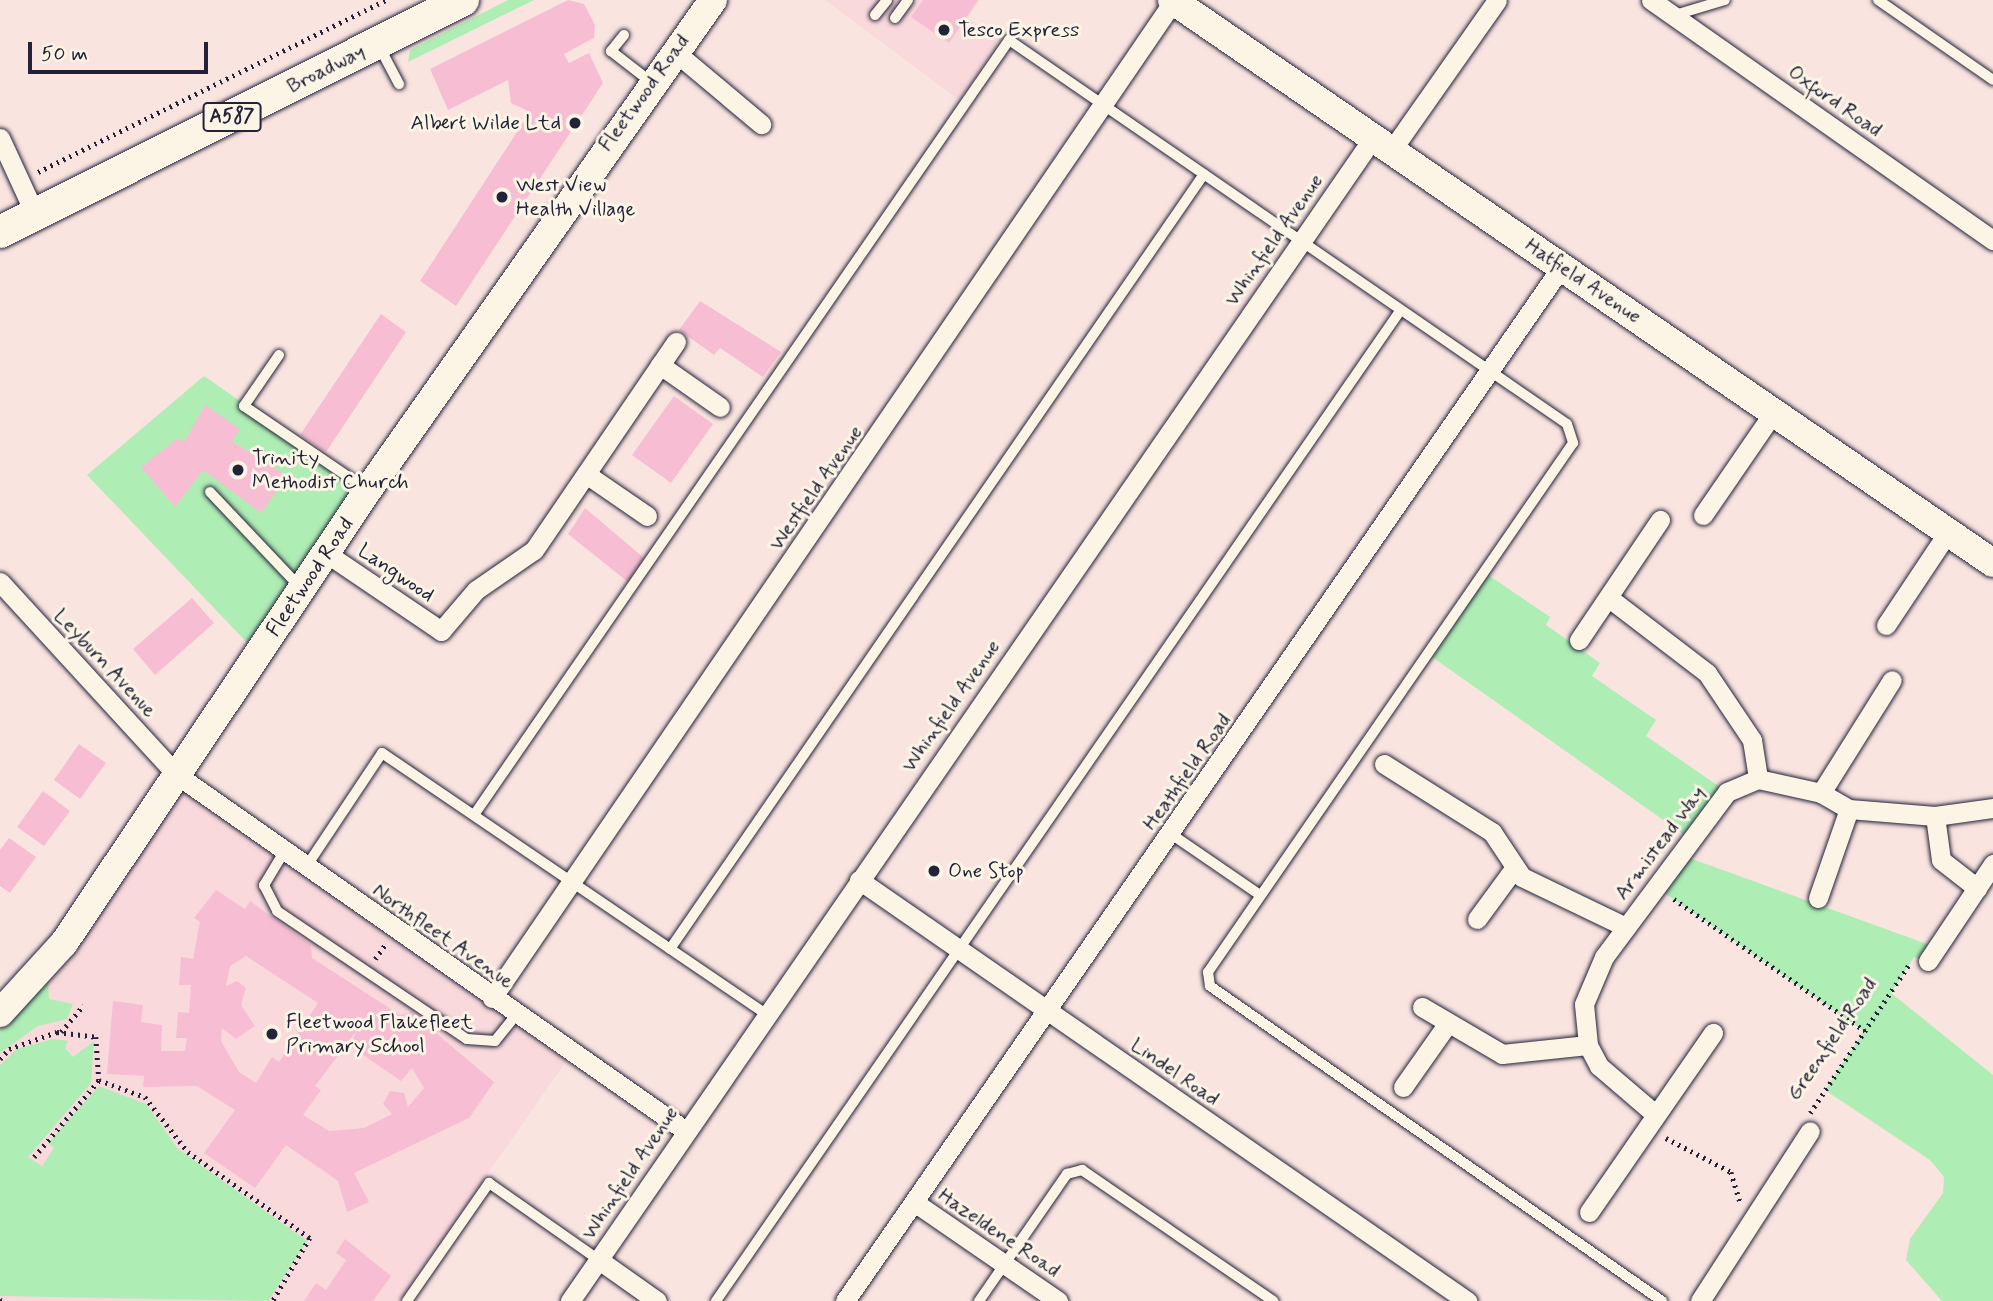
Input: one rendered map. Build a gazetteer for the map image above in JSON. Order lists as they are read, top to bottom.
{
  "streets": {
    "main road": ["Broadway", "A587"],
    "street": [
      "Fleetwood Road",
      "Oxford Road",
      "Whinfield Avenue",
      "Hatfield Avenue",
      "Westfield Avenue",
      "Langwood",
      "Leyburn Avenue",
      "Heathfield Road",
      "Armistead Way",
      "Northfleet Avenue",
      "Greenfield Road",
      "Lindel Road",
      "Hazeldene Road"
    ]
  },
  "crossings": [
    ["Fleetwood Road", "Langwood"],
    ["Fleetwood Road", "Leyburn Avenue"],
    ["Fleetwood Road", "Northfleet Avenue"],
    ["Whinfield Avenue", "Hatfield Avenue"],
    ["Whinfield Avenue", "Northfleet Avenue"],
    ["Whinfield Avenue", "Lindel Road"],
    ["Hatfield Avenue", "Westfield Avenue"],
    ["Hatfield Avenue", "Heathfield Road"],
    ["Westfield Avenue", "Northfleet Avenue"],
    ["Leyburn Avenue", "Northfleet Avenue"],
    ["Heathfield Road", "Lindel Road"],
    ["Heathfield Road", "Hazeldene Road"]
  ],
  "places": [
    "Tesco Express",
    "Albert Wilde Ltd",
    "West View Health Village",
    "Trinity Methodist Church",
    "One Stop",
    "Fleetwood Flakefleet Primary School"
  ],
  "scale_bar": "50 m"
}
